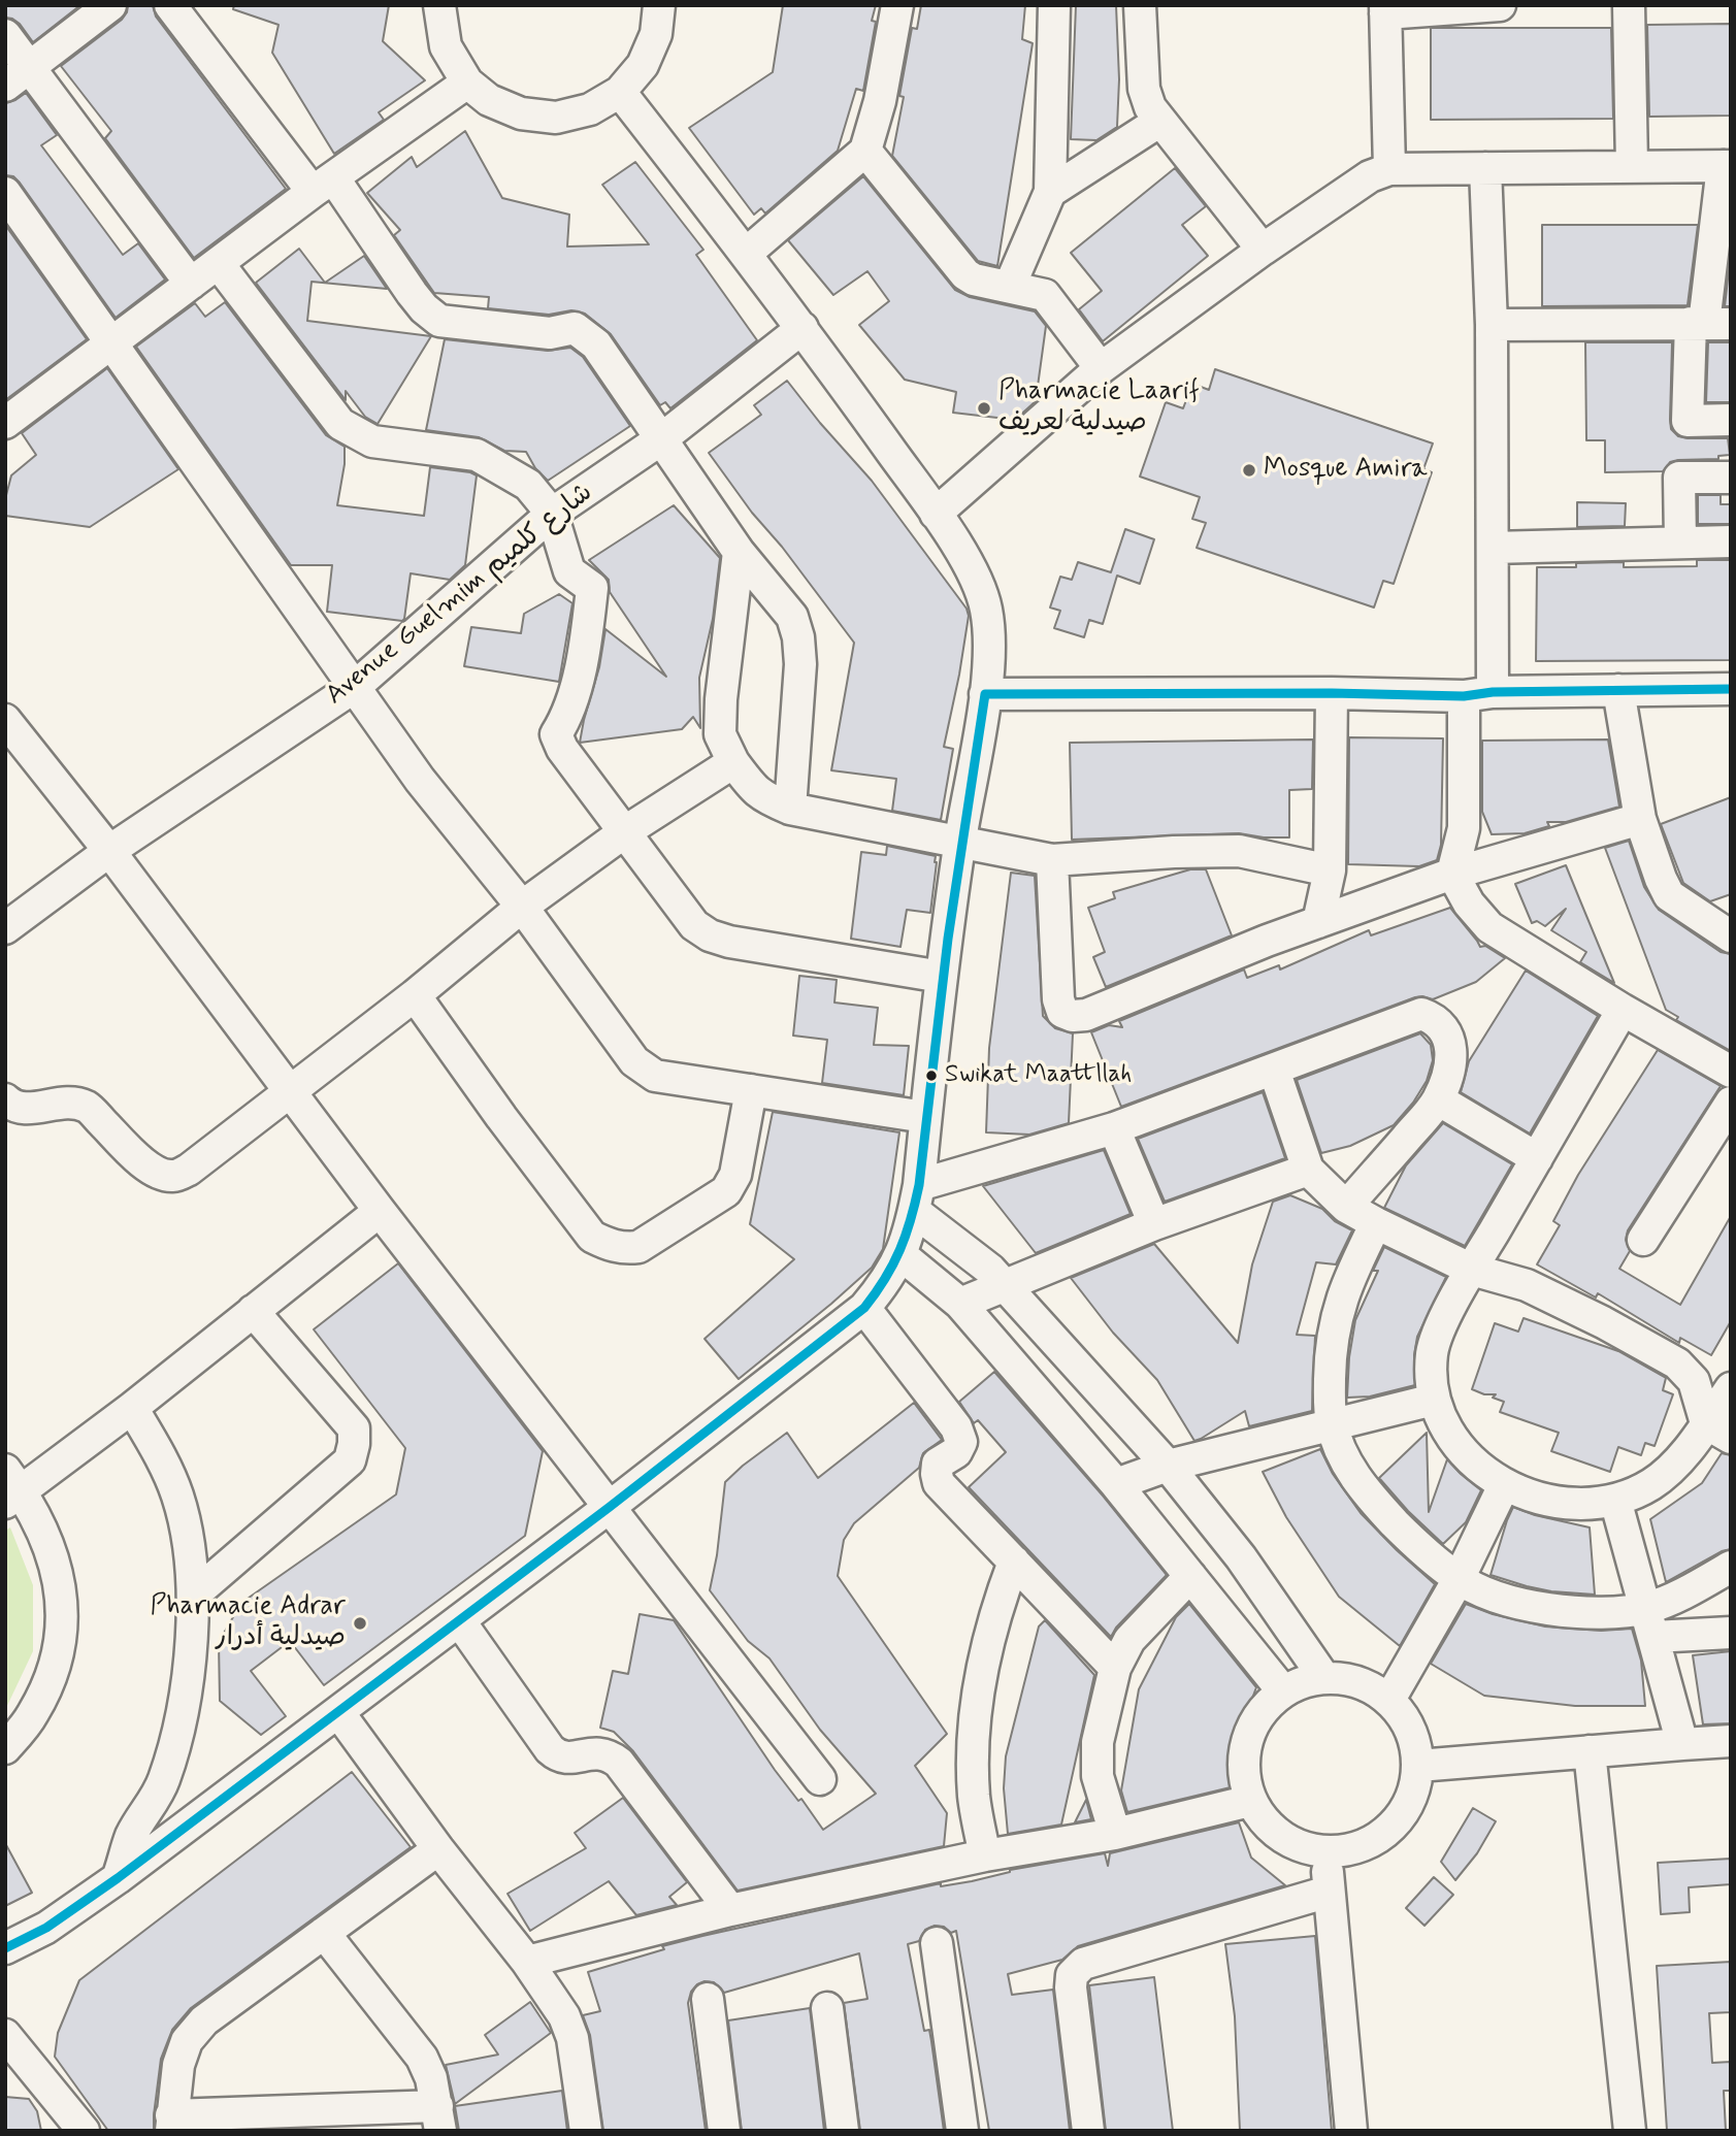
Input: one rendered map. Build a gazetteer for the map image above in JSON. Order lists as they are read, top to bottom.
{
  "streets": {
    "street": ["Avenue Guelmim شارع كلميم"]
  },
  "places": [
    "Pharmacie Laarif صيدلية لعريف",
    "Mosque Amira",
    "Swikat Maattllah",
    "Pharmacie Adrar صيدلية أدرار"
  ]
}
